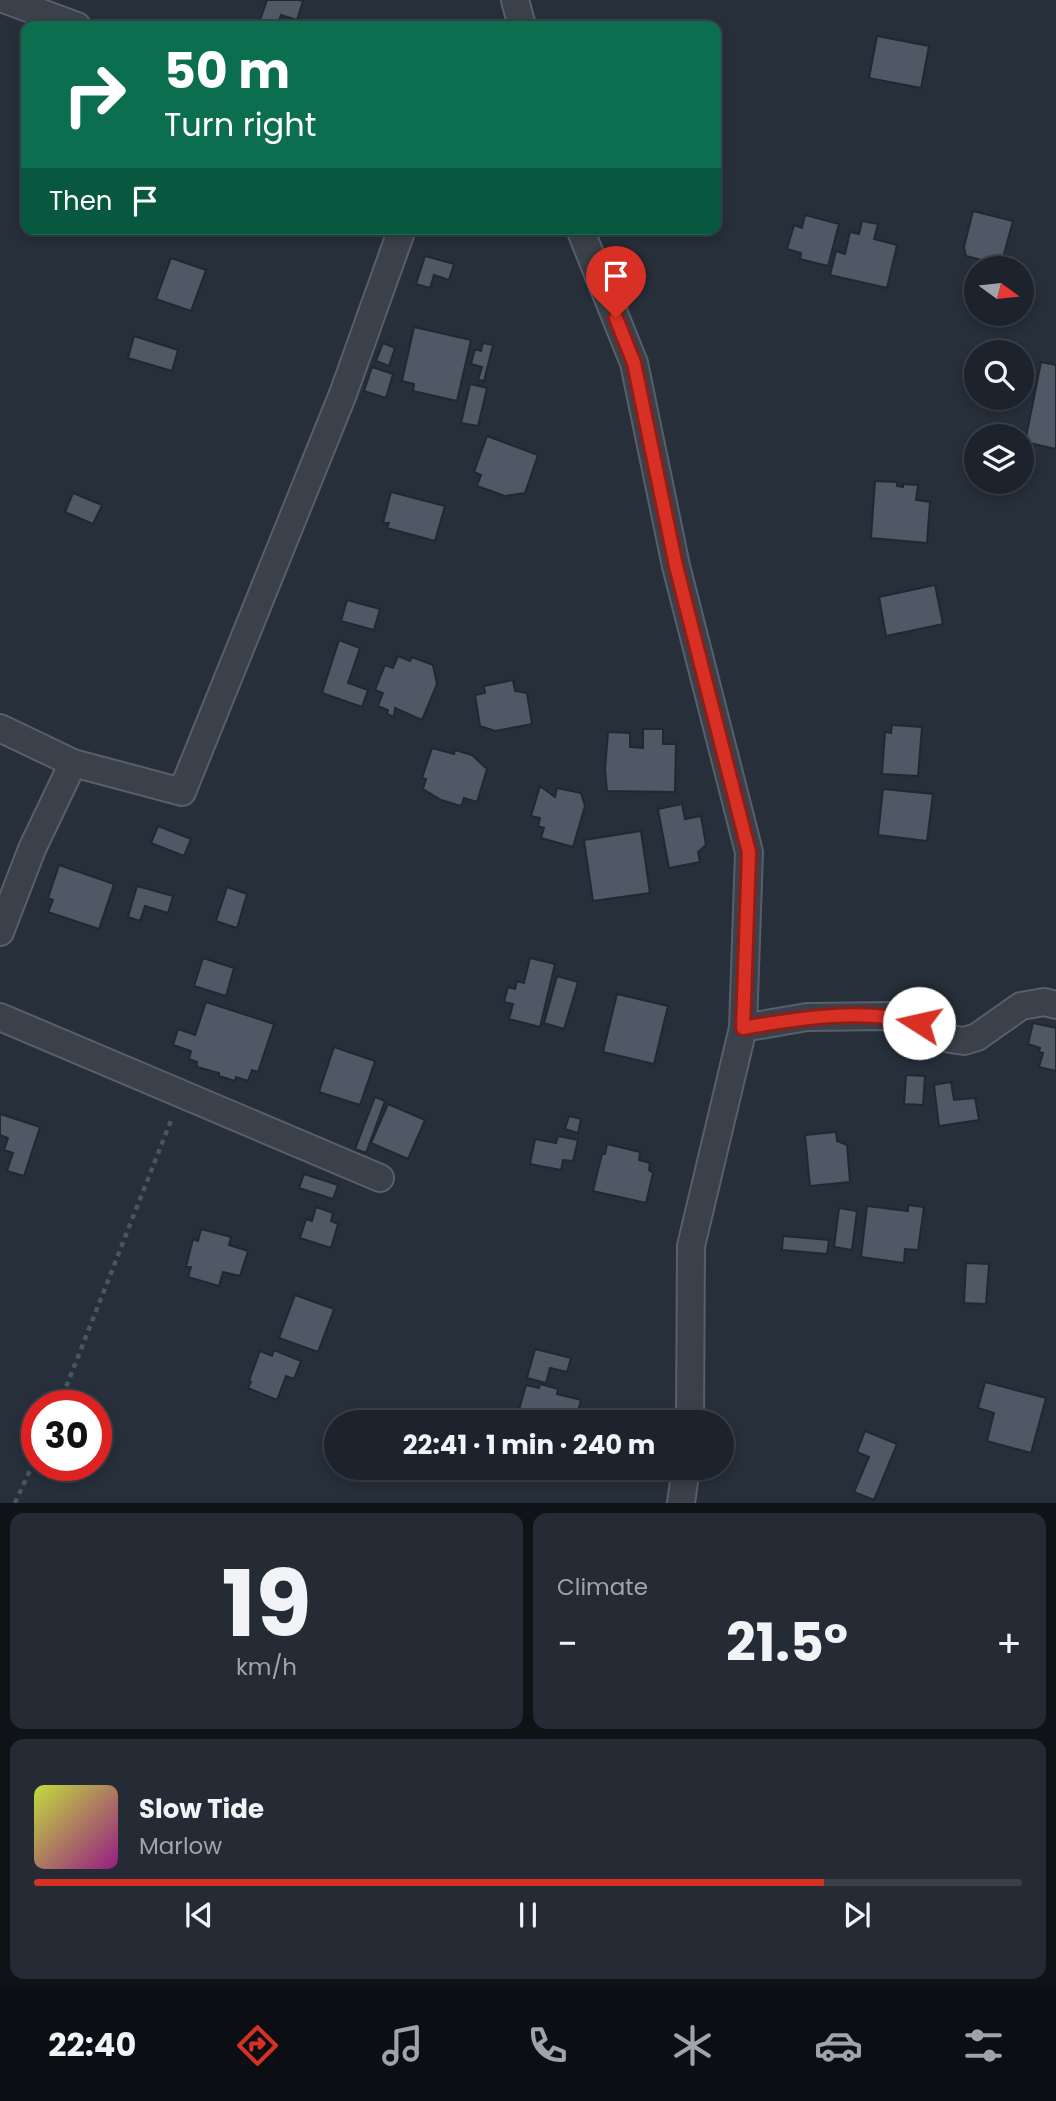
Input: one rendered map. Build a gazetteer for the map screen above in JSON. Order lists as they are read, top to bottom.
{
  "north": "right",
  "page": {
    "turn": ["50 m", "Turn right"],
    "then": "Then",
    "limit": "30",
    "trip": "22:41 · 1 min · 240 m",
    "tile": [
      ["19", "km/h"],
      "Climate"
    ],
    "heat": ["−", "21.5°", "+"],
    "song": ["Slow Tide", "Marlow"],
    "tabs": "22:40"
  }
}
